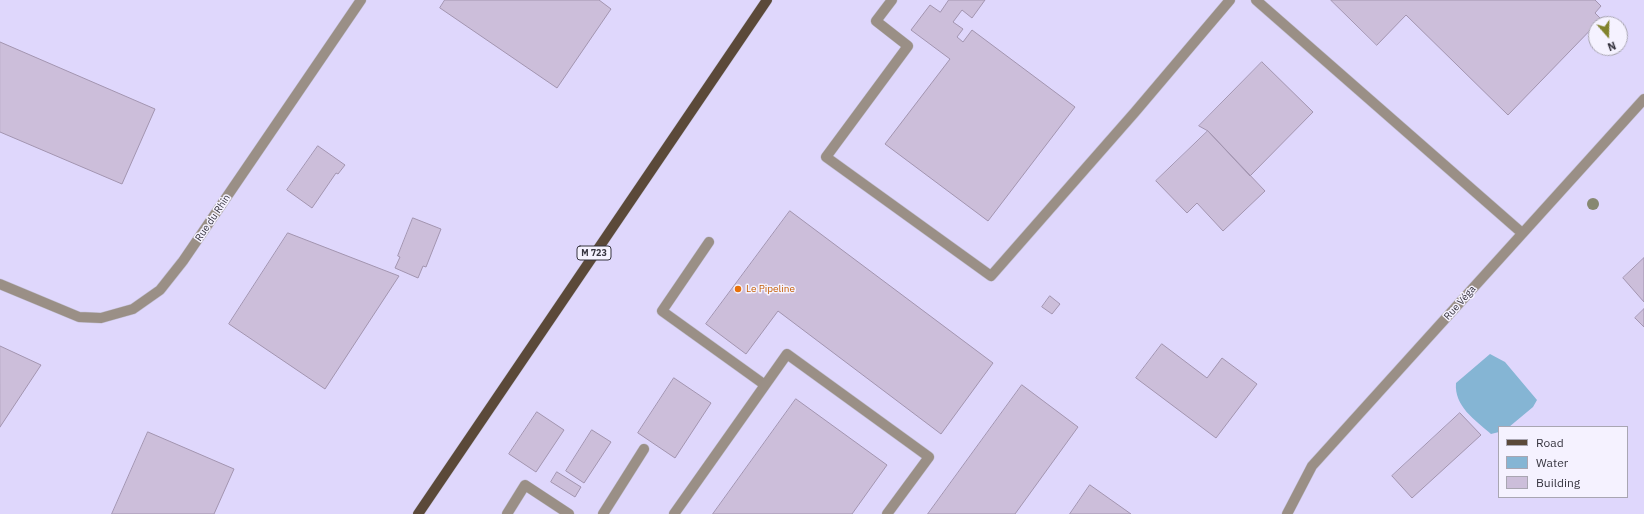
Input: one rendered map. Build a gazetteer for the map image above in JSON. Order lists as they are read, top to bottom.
{
  "streets": {
    "main road": ["M 723"],
    "street": ["Rue du Rhin", "Rue Véga"]
  },
  "places": ["Le Pipeline"],
  "legend": ["Road", "Water", "Building"],
  "north": "bottom"
}
